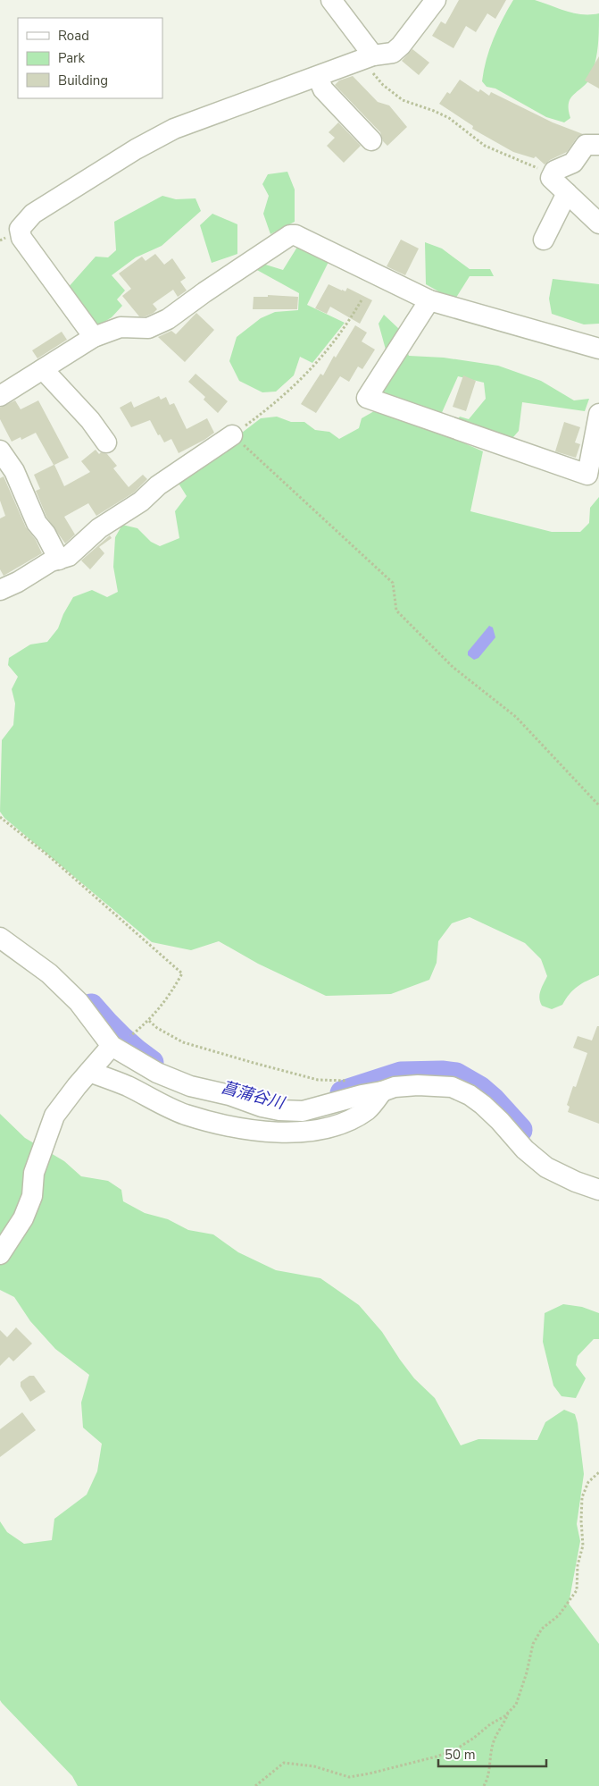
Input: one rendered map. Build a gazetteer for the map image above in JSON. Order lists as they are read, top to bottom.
{
  "water": ["菖蒲谷川"],
  "legend": ["Road", "Park", "Building"],
  "scale_bar": "50 m"
}
